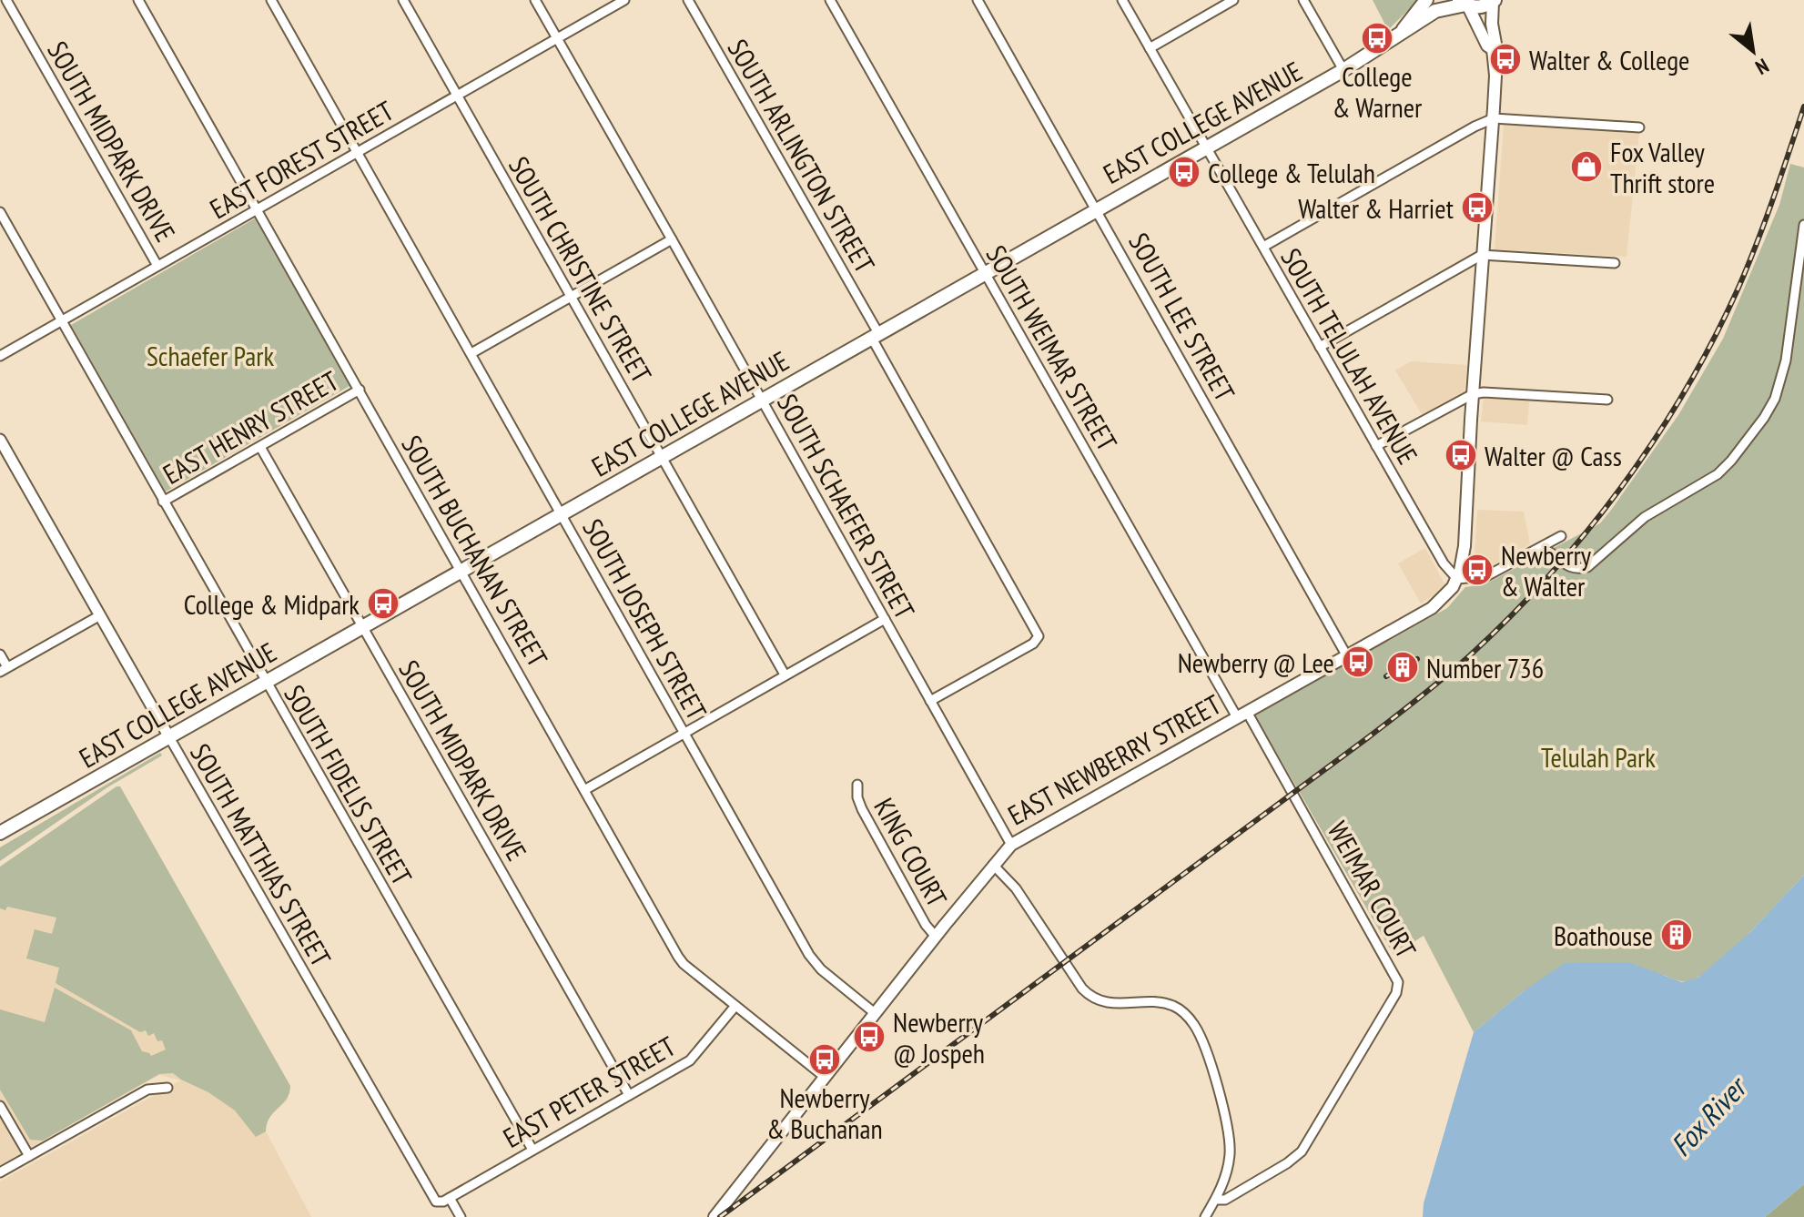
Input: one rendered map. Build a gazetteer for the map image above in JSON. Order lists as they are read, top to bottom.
{
  "streets": {
    "main road": ["EAST COLLEGE AVENUE", "EAST NEWBERRY STREET"],
    "street": [
      "SOUTH MIDPARK DRIVE",
      "SOUTH ARLINGTON STREET",
      "EAST FOREST STREET",
      "SOUTH CHRISTINE STREET",
      "SOUTH LEE STREET",
      "SOUTH WEIMAR STREET",
      "SOUTH TELULAH AVENUE",
      "EAST HENRY STREET",
      "SOUTH SCHAEFER STREET",
      "SOUTH BUCHANAN STREET",
      "SOUTH JOSEPH STREET",
      "SOUTH FIDELIS STREET",
      "KING COURT",
      "SOUTH MATTHIAS STREET",
      "WEIMAR COURT",
      "EAST PETER STREET"
    ]
  },
  "crossings": [
    ["EAST COLLEGE AVENUE", "SOUTH MIDPARK DRIVE"],
    ["EAST COLLEGE AVENUE", "SOUTH ARLINGTON STREET"],
    ["EAST COLLEGE AVENUE", "SOUTH CHRISTINE STREET"],
    ["EAST COLLEGE AVENUE", "SOUTH LEE STREET"],
    ["EAST COLLEGE AVENUE", "SOUTH WEIMAR STREET"],
    ["EAST COLLEGE AVENUE", "SOUTH TELULAH AVENUE"],
    ["EAST COLLEGE AVENUE", "SOUTH SCHAEFER STREET"],
    ["EAST COLLEGE AVENUE", "SOUTH BUCHANAN STREET"],
    ["EAST COLLEGE AVENUE", "SOUTH JOSEPH STREET"],
    ["EAST COLLEGE AVENUE", "SOUTH FIDELIS STREET"],
    ["EAST COLLEGE AVENUE", "SOUTH MATTHIAS STREET"],
    ["SOUTH MIDPARK DRIVE", "EAST FOREST STREET"],
    ["SOUTH MIDPARK DRIVE", "EAST HENRY STREET"],
    ["SOUTH MIDPARK DRIVE", "EAST PETER STREET"],
    ["SOUTH ARLINGTON STREET", "SOUTH SCHAEFER STREET"],
    ["EAST FOREST STREET", "SOUTH CHRISTINE STREET"],
    ["EAST FOREST STREET", "SOUTH SCHAEFER STREET"],
    ["EAST FOREST STREET", "SOUTH BUCHANAN STREET"],
    ["EAST FOREST STREET", "SOUTH JOSEPH STREET"],
    ["EAST FOREST STREET", "SOUTH FIDELIS STREET"],
    ["SOUTH LEE STREET", "EAST NEWBERRY STREET"],
    ["SOUTH WEIMAR STREET", "EAST NEWBERRY STREET"],
    ["SOUTH WEIMAR STREET", "WEIMAR COURT"],
    ["SOUTH TELULAH AVENUE", "EAST NEWBERRY STREET"],
    ["EAST HENRY STREET", "SOUTH BUCHANAN STREET"],
    ["EAST HENRY STREET", "SOUTH FIDELIS STREET"],
    ["SOUTH SCHAEFER STREET", "EAST NEWBERRY STREET"],
    ["SOUTH BUCHANAN STREET", "EAST NEWBERRY STREET"],
    ["SOUTH BUCHANAN STREET", "EAST PETER STREET"],
    ["SOUTH JOSEPH STREET", "EAST NEWBERRY STREET"],
    ["EAST NEWBERRY STREET", "KING COURT"],
    ["EAST NEWBERRY STREET", "WEIMAR COURT"],
    ["SOUTH FIDELIS STREET", "EAST PETER STREET"],
    ["SOUTH MATTHIAS STREET", "EAST PETER STREET"]
  ],
  "water": ["Fox River"],
  "parks": ["Schaefer Park", "Telulah Park"],
  "places": {
    "bus stop": [
      "College & Warner",
      "Walter & College",
      "College & Telulah",
      "Walter & Harriet",
      "Walter @ Cass",
      "Newberry & Walter",
      "College & Midpark",
      "Newberry @ Lee",
      "Newberry @ Jospeh",
      "Newberry & Buchanan"
    ],
    "shop": ["Fox Valley Thrift store"],
    "building": ["Number 736", "Boathouse"]
  },
  "north": "bottom right"
}
